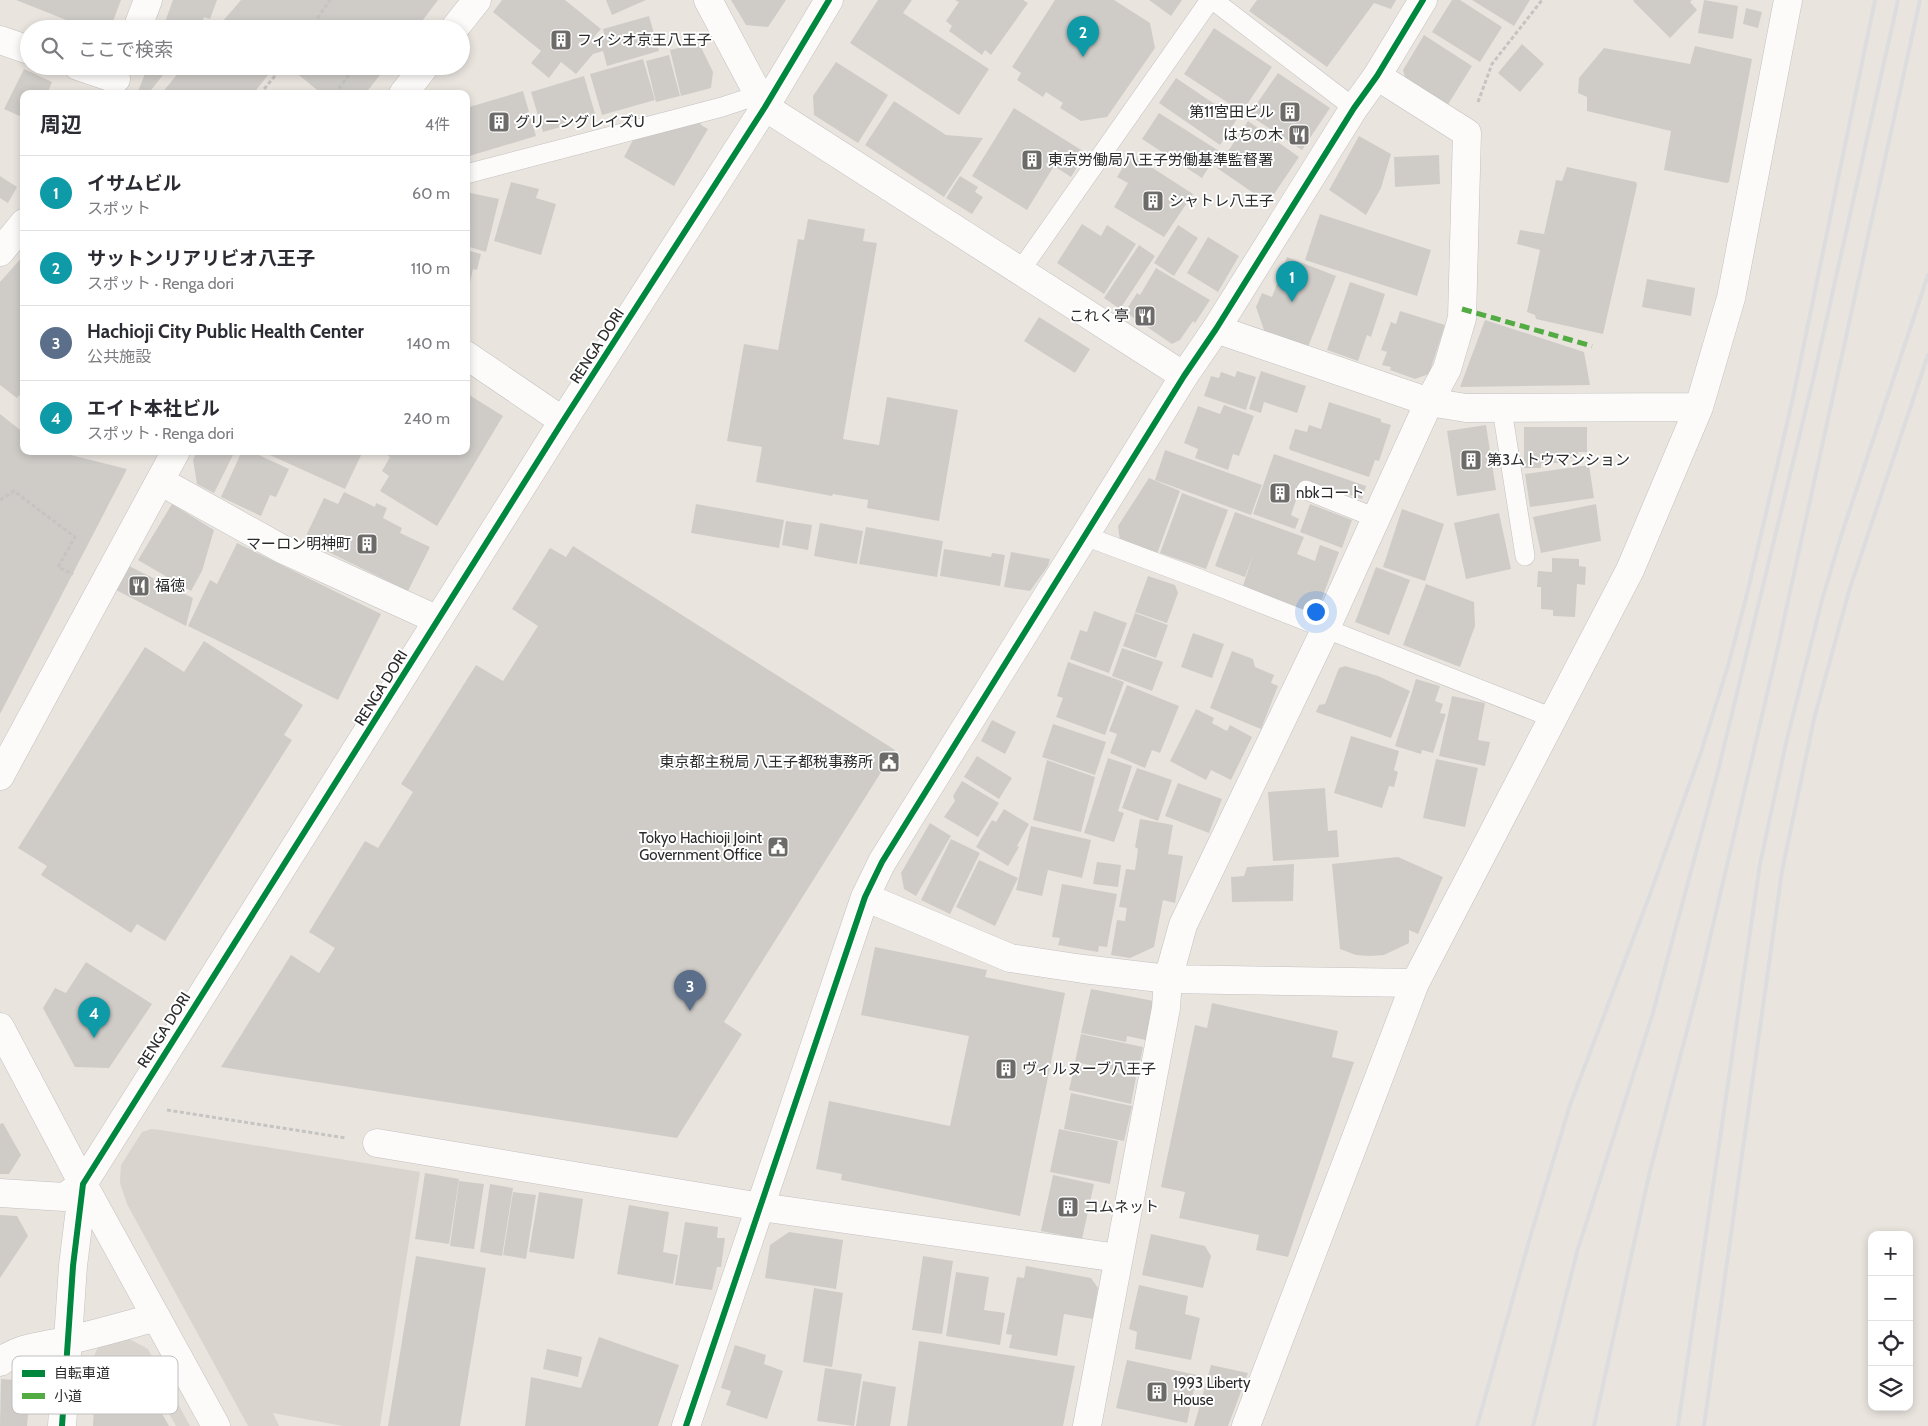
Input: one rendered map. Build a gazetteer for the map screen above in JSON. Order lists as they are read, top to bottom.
{
  "streets": {
    "street": ["RENGA DORI"]
  },
  "places": {
    "building": [
      "フィシオ京王八王子",
      "第11宮田ビル",
      "グリーングレイズU",
      "東京労働局八王子労働基準監督署",
      "シャトレ八王子",
      "第3ムトウマンション",
      "nbkコート",
      "マーロン明神町",
      "ヴィルヌーブ八王子",
      "コムネット",
      "1993 Liberty House"
    ],
    "restaurant": ["はちの木", "これく亭", "福徳"],
    "public building": ["東京都主税局 八王子都税事務所", "Tokyo Hachioji Joint Government Office"]
  },
  "legend": ["自転車道", "小道"],
  "page": {
    "pins": [
      "2",
      "1",
      "3",
      "4"
    ],
    "search": "ここで検索",
    "heading": ["周辺", "4件"],
    "list": [
      {
        "mark": "1",
        "name": "イサムビル",
        "note": "スポット",
        "value": "60 m"
      },
      {
        "mark": "2",
        "name": "サットンリアリビオ八王子",
        "note": "スポット · Renga dori",
        "value": "110 m"
      },
      {
        "mark": "3",
        "name": "Hachioji City Public Health Center",
        "note": "公共施設",
        "value": "140 m"
      },
      {
        "mark": "4",
        "name": "エイト本社ビル",
        "note": "スポット · Renga dori",
        "value": "240 m"
      }
    ],
    "map_buttons": ["+", "−"]
  }
}
